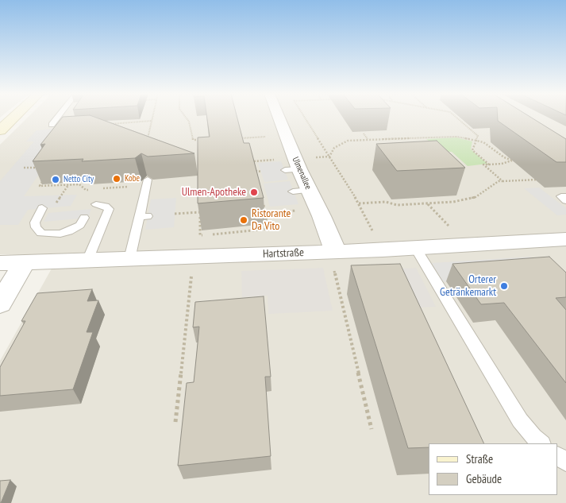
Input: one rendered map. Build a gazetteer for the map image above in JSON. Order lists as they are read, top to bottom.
{
  "streets": {
    "street": ["Ulmenallee", "Hartstraße"]
  },
  "crossings": [
    ["Ulmenallee", "Hartstraße"]
  ],
  "places": [
    "Kobe",
    "Netto City",
    "Ulmen-Apotheke",
    "Ristorante Da Vito",
    "Orterer Getränkemarkt"
  ],
  "legend": ["Straße", "Gebäude"]
}
